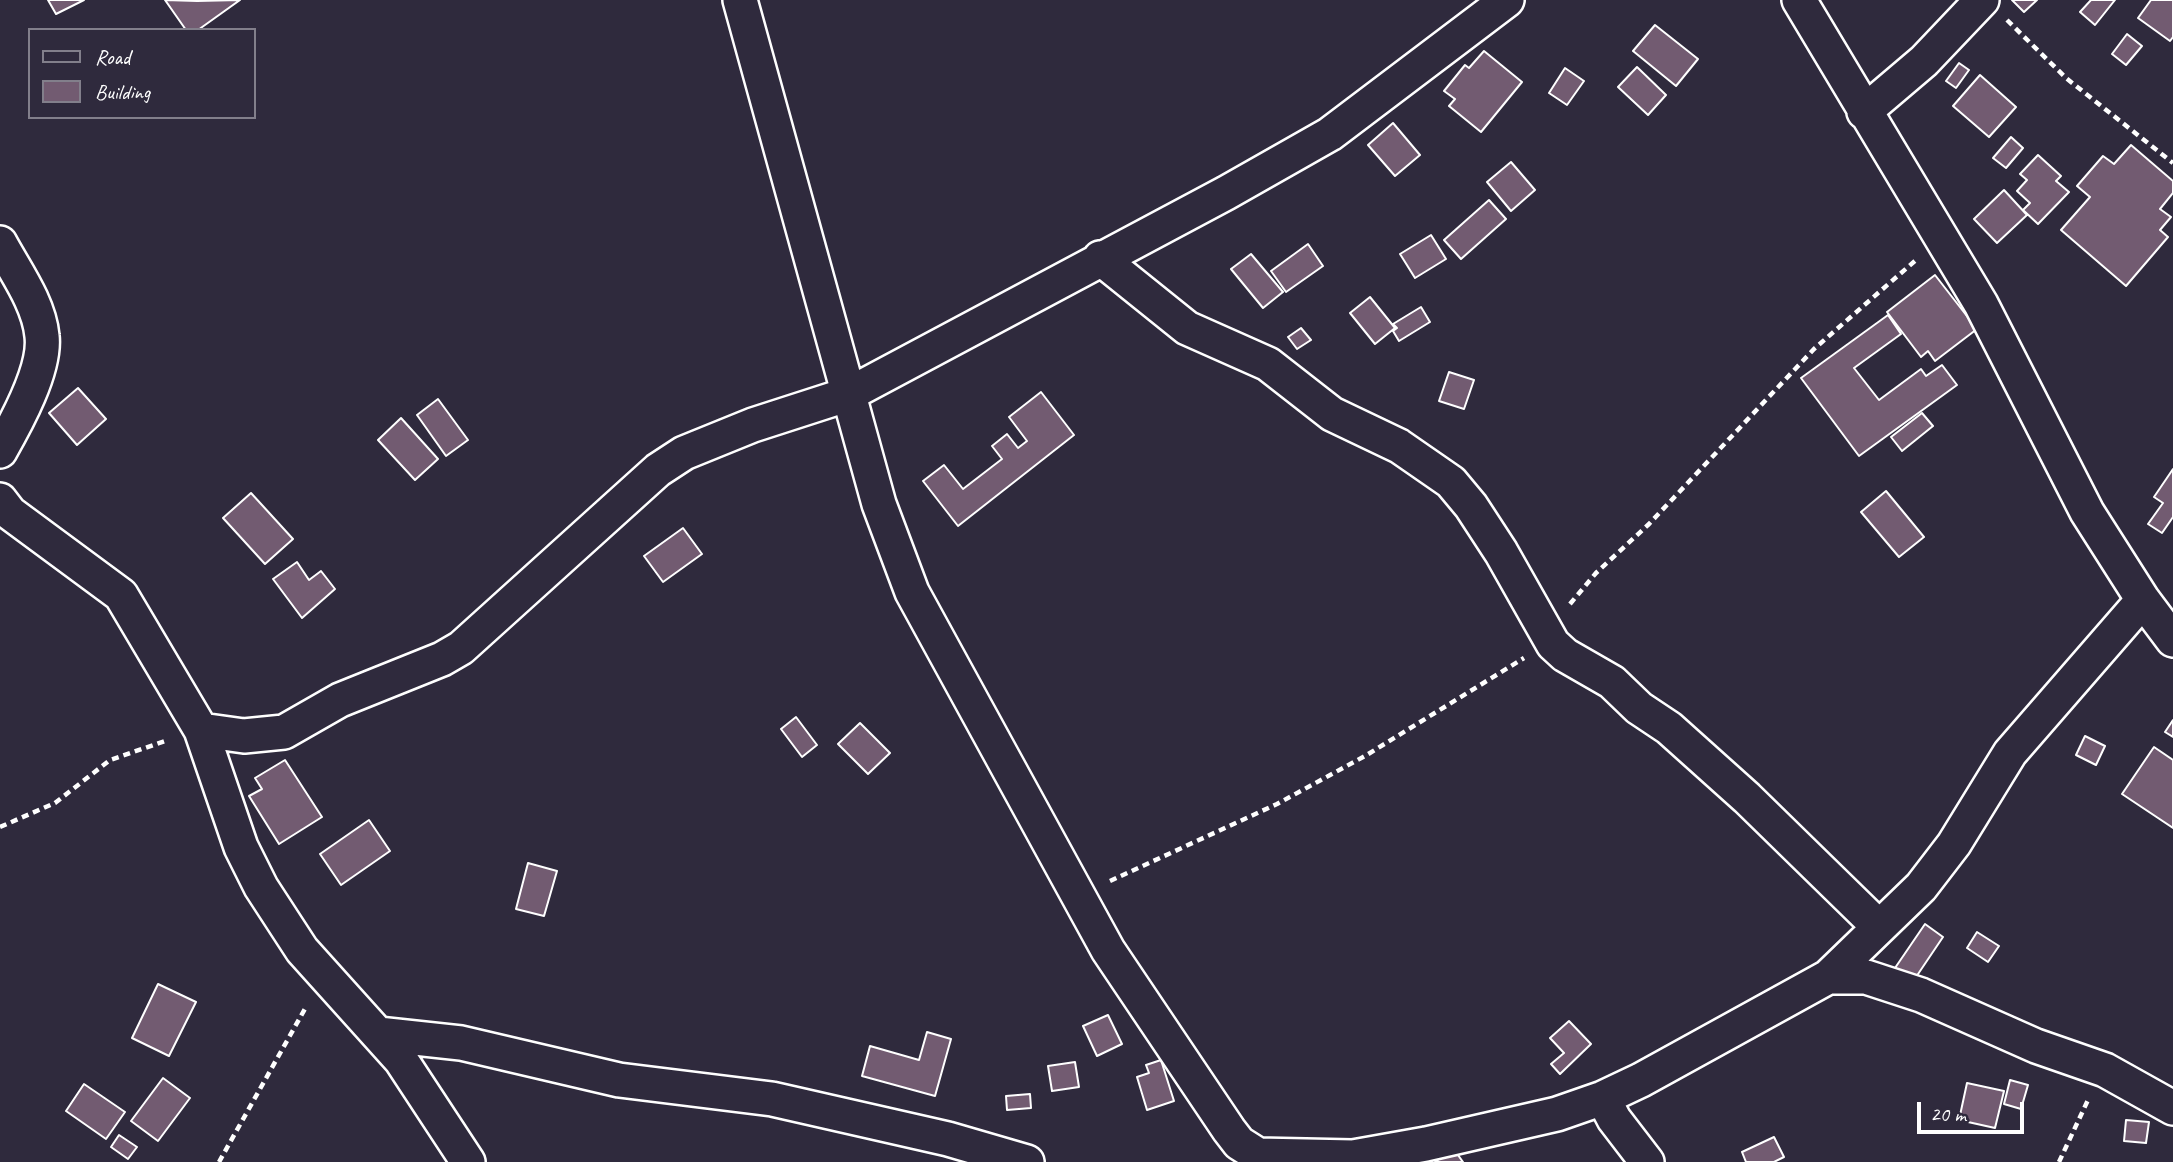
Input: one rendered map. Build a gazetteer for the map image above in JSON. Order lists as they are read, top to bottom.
{
  "legend": ["Road", "Building"],
  "scale_bar": "20 m"
}
